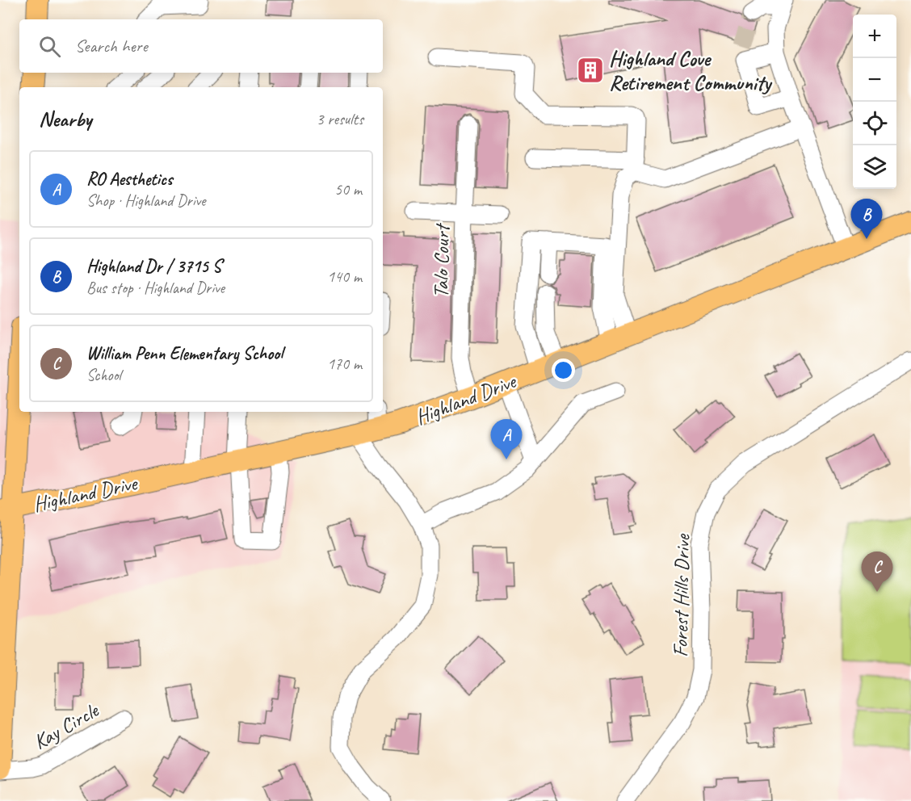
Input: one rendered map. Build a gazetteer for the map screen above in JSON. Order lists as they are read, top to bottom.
{
  "streets": {
    "main road": ["Highland Drive"],
    "street": ["Talo Court", "Forest Hills Drive", "Kay Circle"]
  },
  "crossings": [
    ["Talo Court", "Highland Drive"]
  ],
  "places": {
    "building": ["Highland Cove Retirement Community"]
  },
  "page": {
    "map_buttons": ["+", "−"],
    "search": "Search here",
    "heading": ["Nearby", "3 results"],
    "list": [
      {
        "mark": "A",
        "name": "RO Aesthetics",
        "note": "Shop · Highland Drive",
        "value": "50 m"
      },
      {
        "mark": "B",
        "name": "Highland Dr / 3715 S",
        "note": "Bus stop · Highland Drive",
        "value": "140 m"
      },
      {
        "mark": "C",
        "name": "William Penn Elementary School",
        "note": "School",
        "value": "170 m"
      }
    ],
    "pins": ["B", "A", "C"]
  }
}
